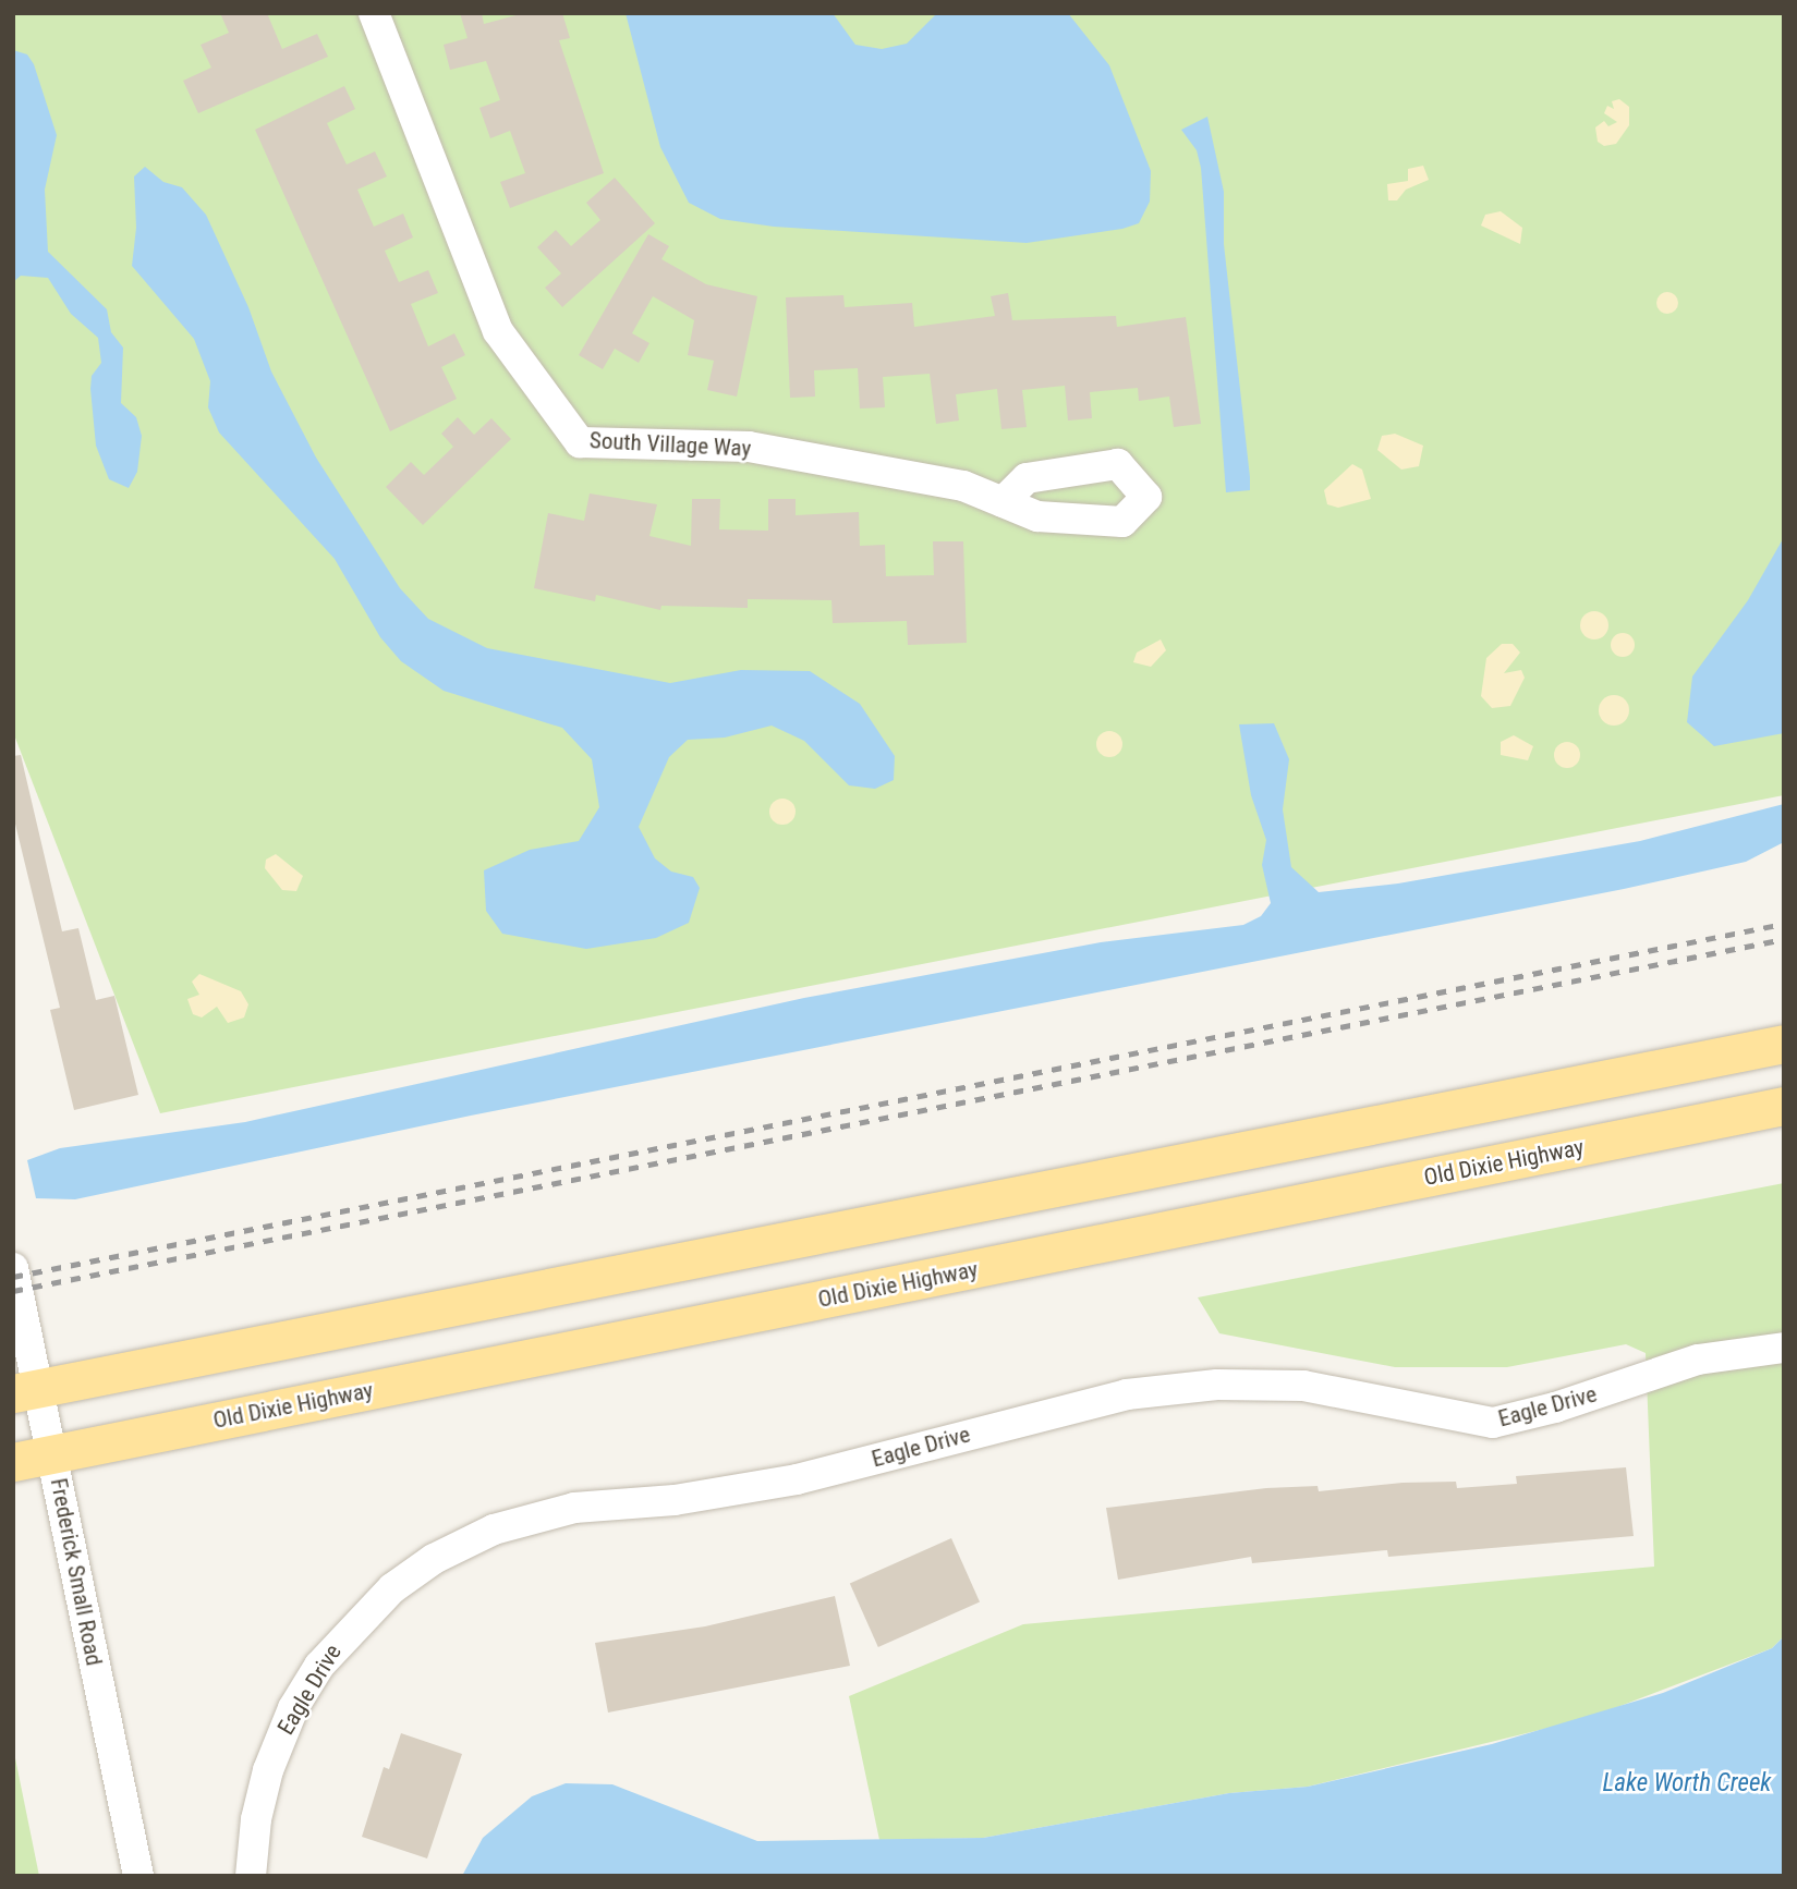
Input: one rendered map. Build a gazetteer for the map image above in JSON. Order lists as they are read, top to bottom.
{
  "streets": {
    "main road": ["Old Dixie Highway"],
    "street": ["South Village Way", "Eagle Drive", "Frederick Small Road"]
  },
  "crossings": [
    ["Old Dixie Highway", "Frederick Small Road"]
  ],
  "water": ["Lake Worth Creek"]
}
